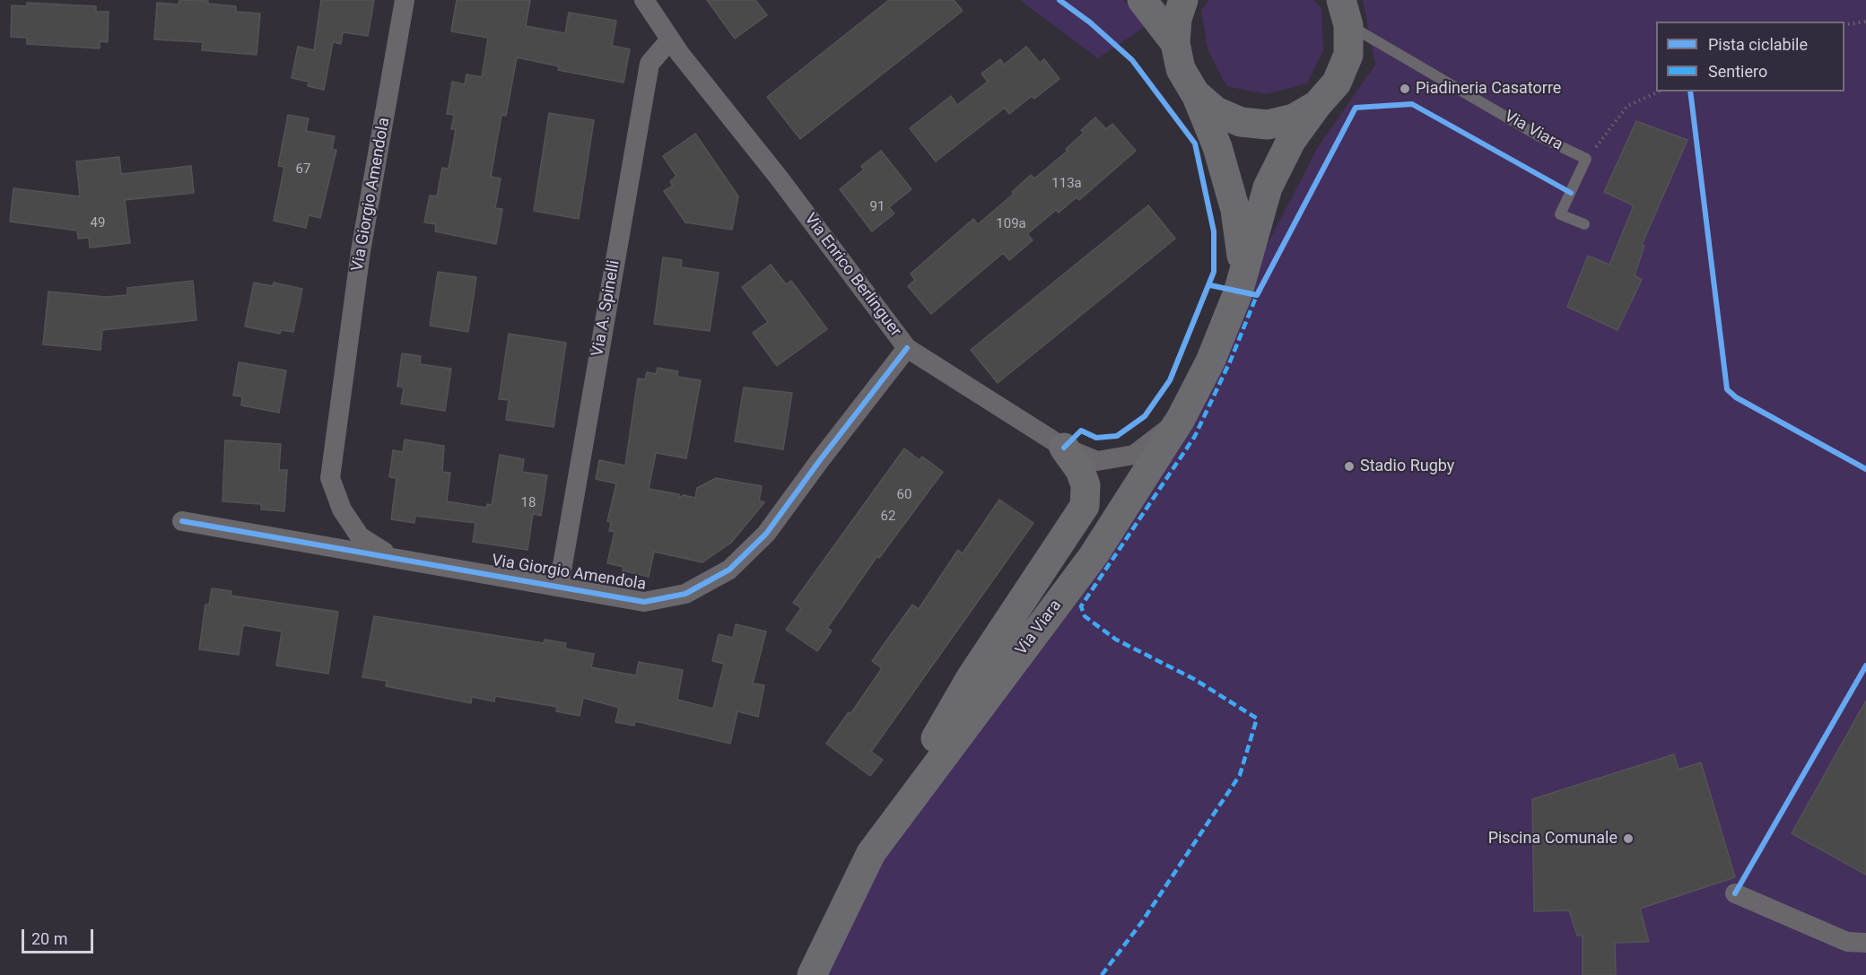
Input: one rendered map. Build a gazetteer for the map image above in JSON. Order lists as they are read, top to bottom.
{
  "streets": {
    "main road": ["Via Viara"],
    "street": ["Via Giorgio Amendola", "Via Enrico Berlinguer", "Via A. Spinelli"]
  },
  "crossings": [
    ["Via Viara", "Via Enrico Berlinguer"],
    ["Via Giorgio Amendola", "Via Enrico Berlinguer"],
    ["Via Giorgio Amendola", "Via A. Spinelli"],
    ["Via Enrico Berlinguer", "Via A. Spinelli"]
  ],
  "places": ["Piadineria Casatorre", "Stadio Rugby", "Piscina Comunale"],
  "house_numbers": [
    "67",
    "113a",
    "91",
    "49",
    "109a",
    "60",
    "18",
    "62"
  ],
  "legend": ["Pista ciclabile", "Sentiero"],
  "scale_bar": "20 m"
}
